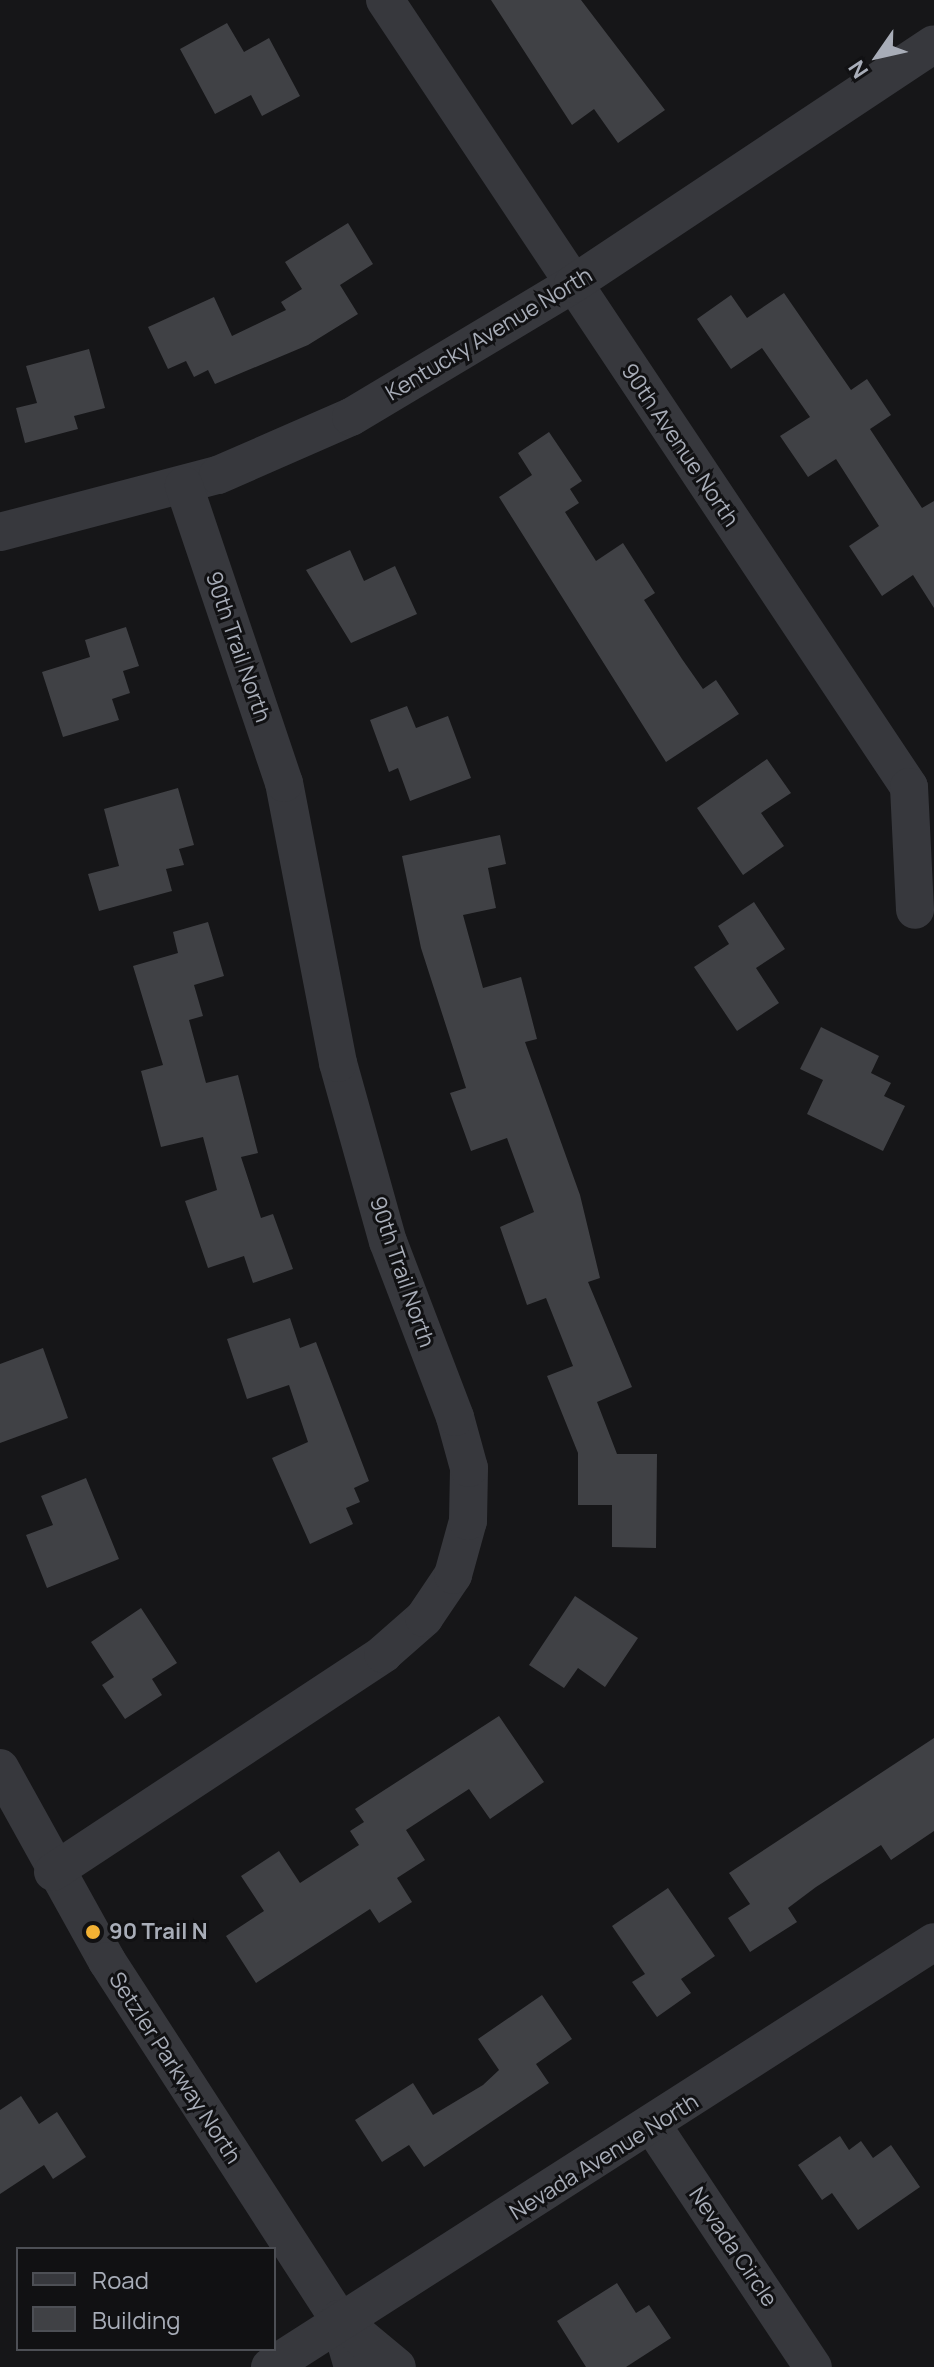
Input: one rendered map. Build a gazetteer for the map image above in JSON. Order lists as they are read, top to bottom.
{
  "streets": {
    "street": [
      "Kentucky Avenue North",
      "90th Avenue North",
      "90th Trail North",
      "Setzler Parkway North",
      "Nevada Avenue North",
      "Nevada Circle"
    ]
  },
  "crossings": [
    ["Kentucky Avenue North", "90th Avenue North"],
    ["Kentucky Avenue North", "90th Trail North"],
    ["90th Trail North", "Setzler Parkway North"],
    ["Setzler Parkway North", "Nevada Avenue North"],
    ["Nevada Avenue North", "Nevada Circle"]
  ],
  "places": ["90 Trail N"],
  "legend": ["Road", "Building"],
  "north": "bottom left"
}
